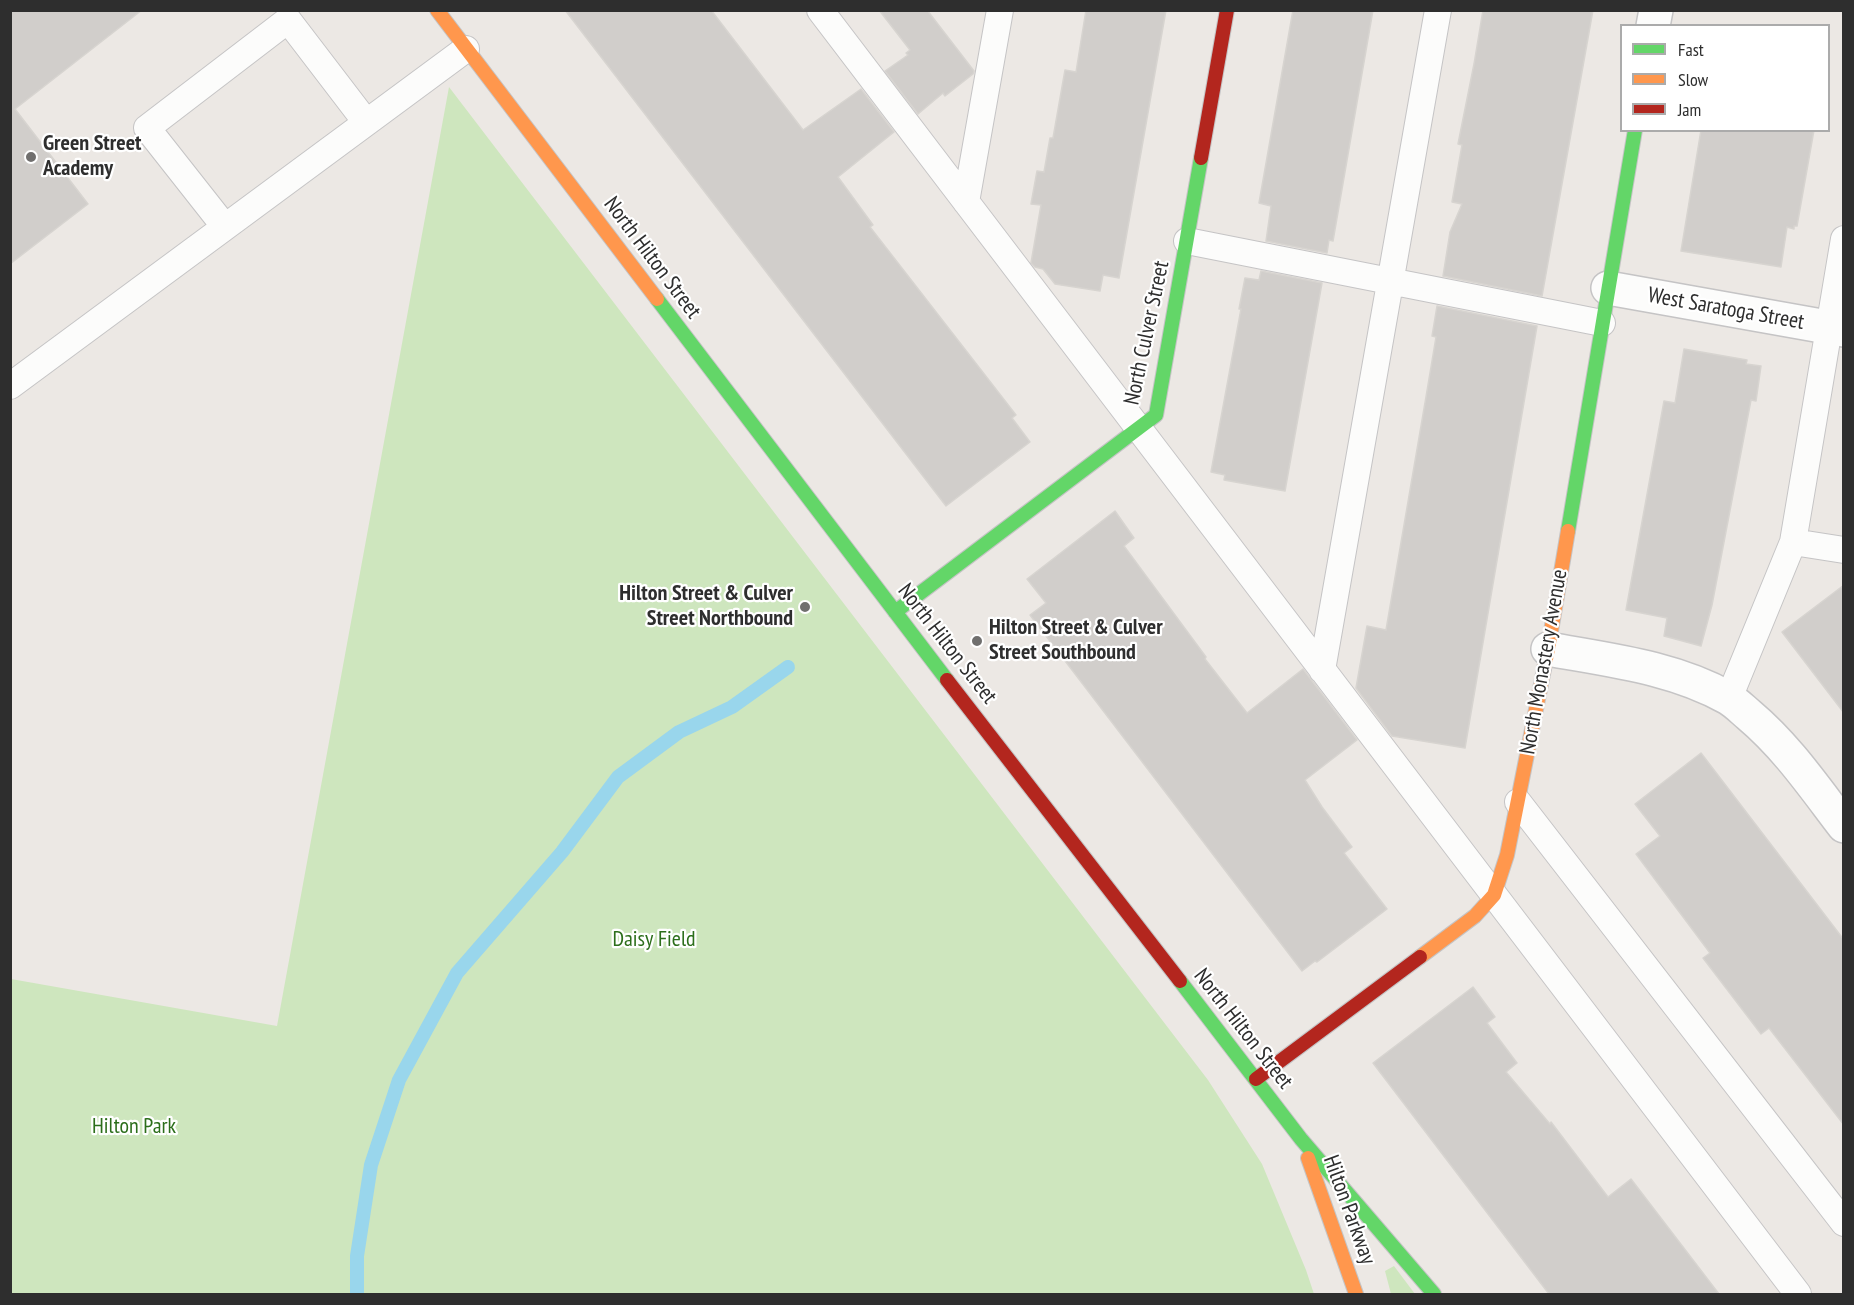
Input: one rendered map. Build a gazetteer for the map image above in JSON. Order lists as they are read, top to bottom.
{
  "streets": {
    "street": [
      "North Hilton Street",
      "West Saratoga Street",
      "North Culver Street",
      "North Monastery Avenue",
      "Hilton Parkway"
    ]
  },
  "crossings": [
    ["North Hilton Street", "North Culver Street"],
    ["North Hilton Street", "North Monastery Avenue"],
    ["North Hilton Street", "Hilton Parkway"],
    ["West Saratoga Street", "North Monastery Avenue"]
  ],
  "parks": ["Daisy Field", "Hilton Park"],
  "places": ["Green Street Academy", "Hilton Street & Culver Street Northbound", "Hilton Street & Culver Street Southbound"],
  "legend": ["Fast", "Slow", "Jam"]
}
